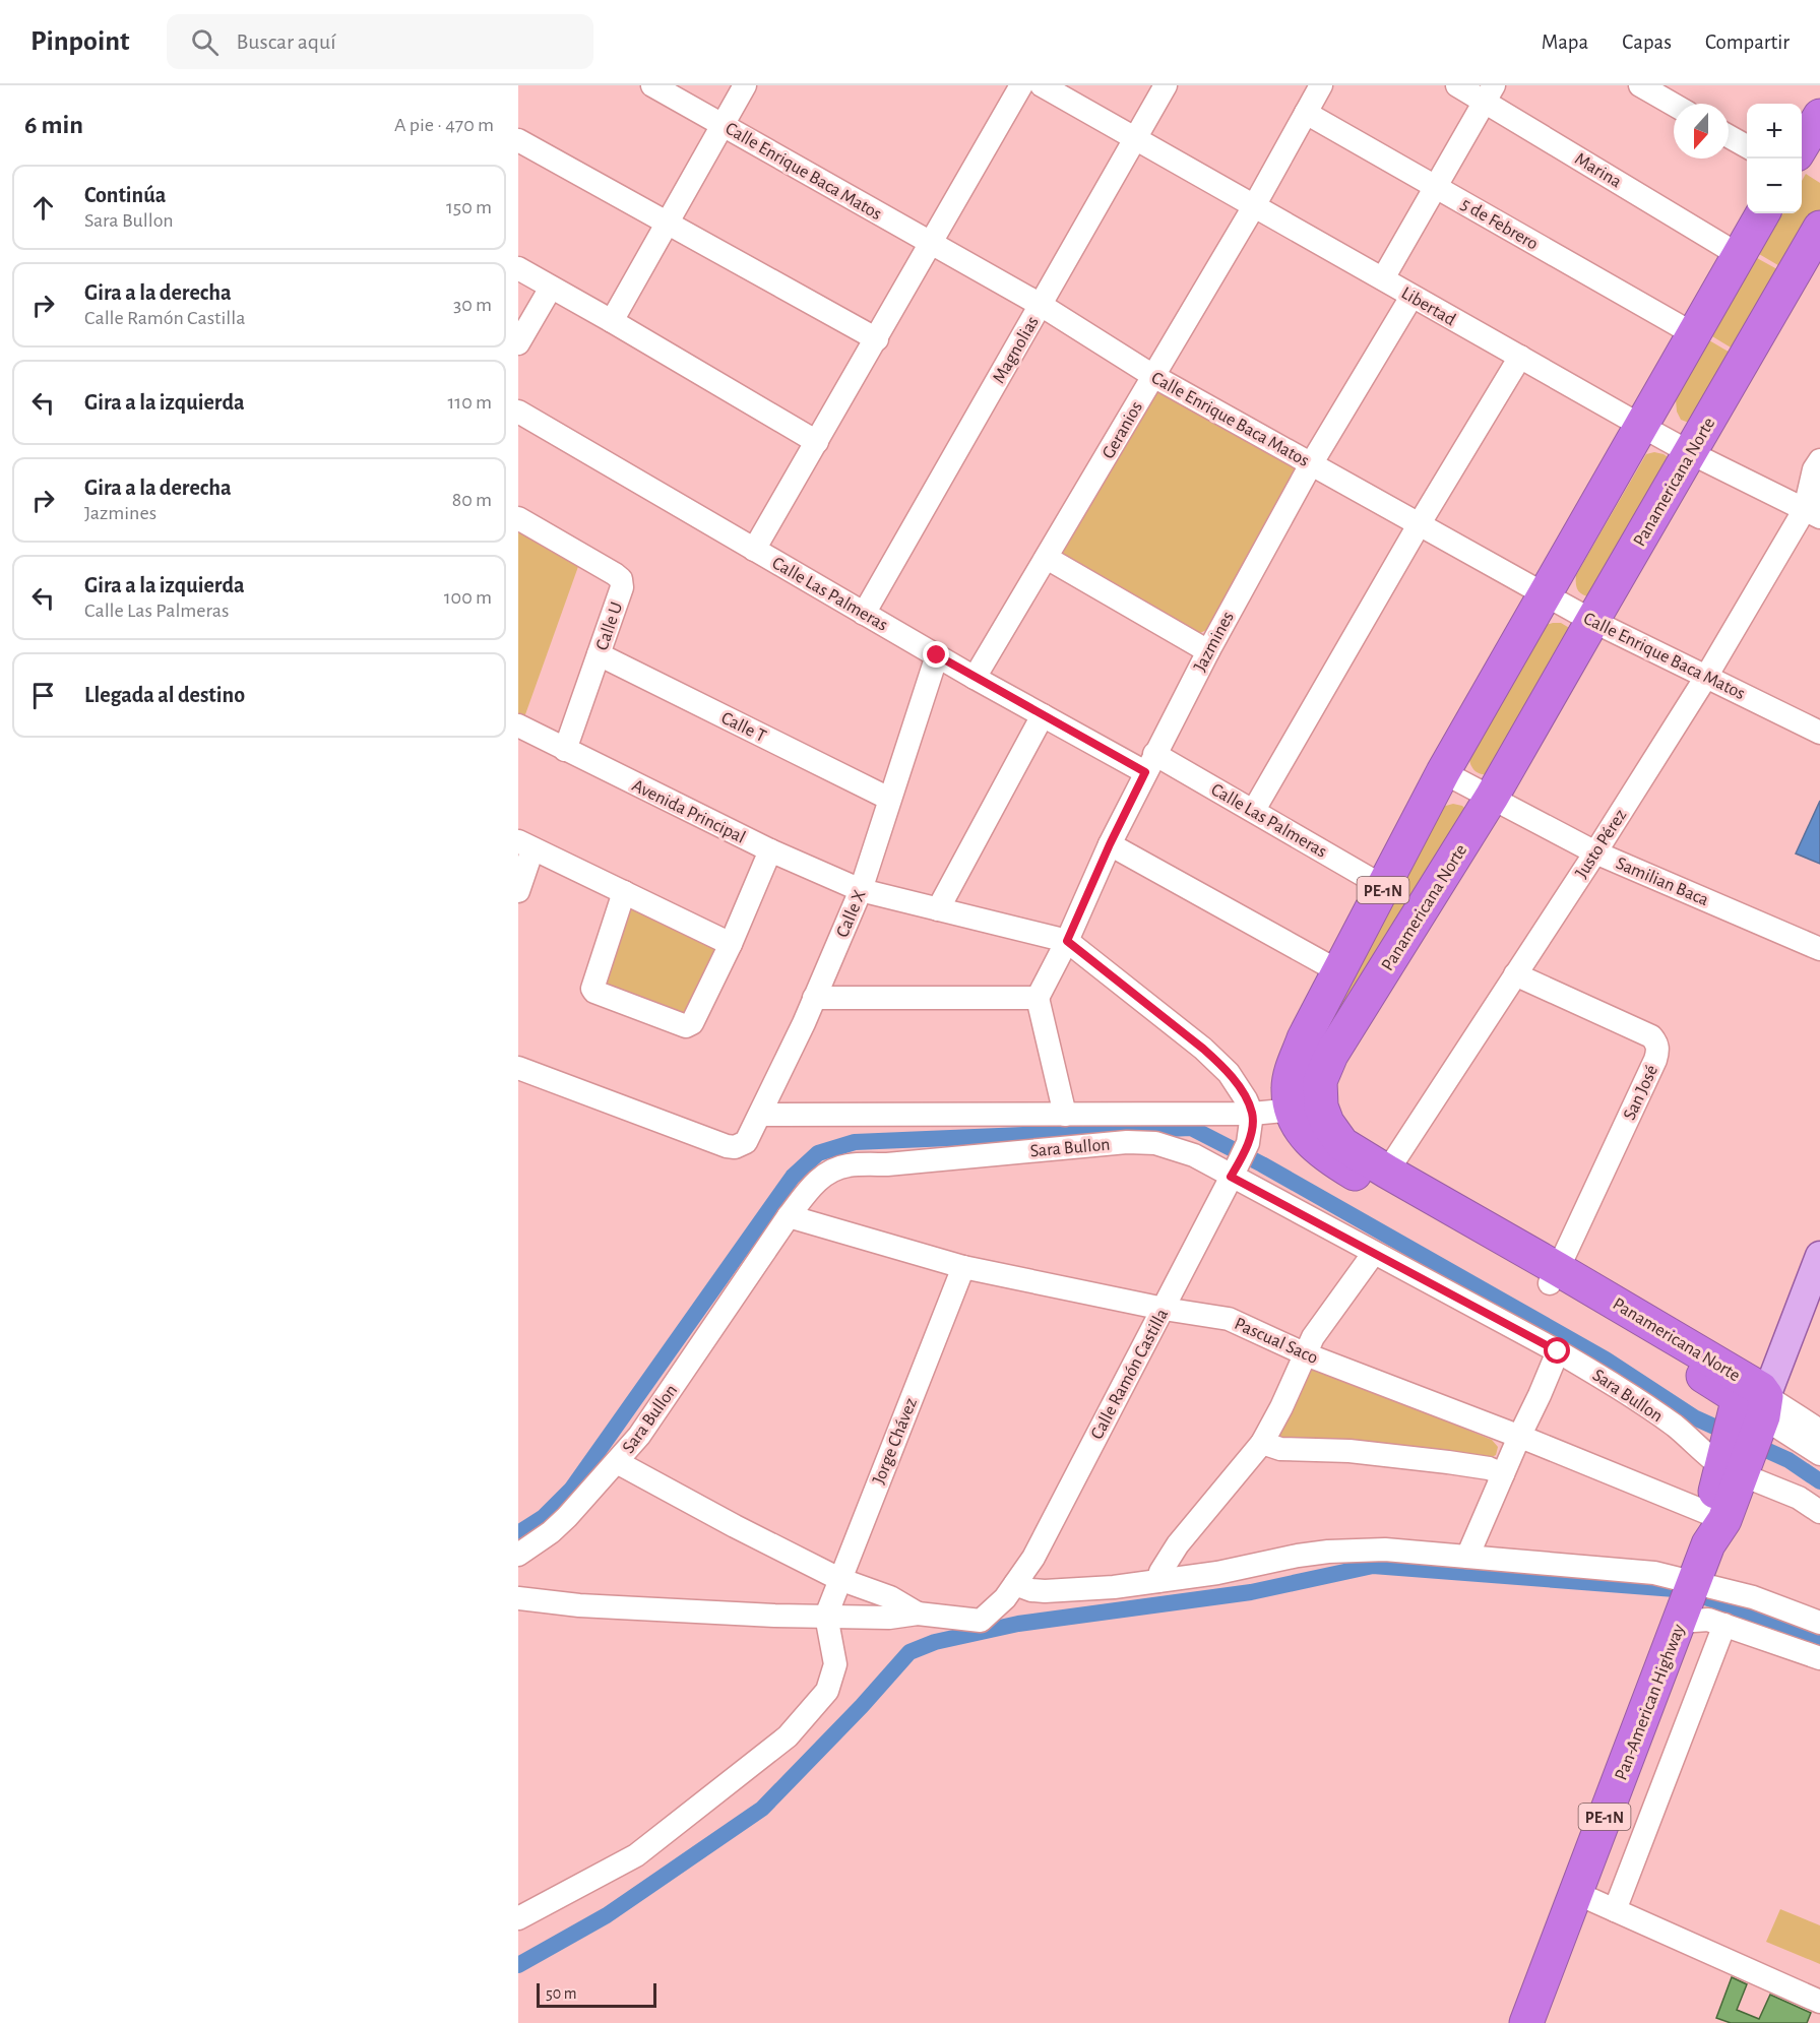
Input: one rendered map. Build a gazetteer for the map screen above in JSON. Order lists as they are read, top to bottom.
{
  "streets": {
    "highway": ["Panamericana Norte", "PE-1N", "Pan-American Highway"],
    "street": [
      "Marina",
      "Calle Enrique Baca Matos",
      "5 de Febrero",
      "Libertad",
      "Magnolias",
      "Geranios",
      "Calle Las Palmeras",
      "Calle U",
      "Jazmines",
      "Calle T",
      "Avenida Principal",
      "Justo Pérez",
      "Samilian Baca",
      "Calle X",
      "San José",
      "Sara Bullon",
      "Pascual Saco",
      "Calle Ramón Castilla",
      "Jorge Chávez"
    ]
  },
  "crossings": [
    ["Marina", "Panamericana Norte"],
    ["Calle Enrique Baca Matos", "Magnolias"],
    ["Calle Enrique Baca Matos", "Geranios"],
    ["Calle Enrique Baca Matos", "Panamericana Norte"],
    ["Calle Enrique Baca Matos", "Jazmines"],
    ["Calle Enrique Baca Matos", "Justo Pérez"],
    ["5 de Febrero", "Geranios"],
    ["5 de Febrero", "Panamericana Norte"],
    ["Libertad", "Magnolias"],
    ["Libertad", "Geranios"],
    ["Libertad", "Panamericana Norte"],
    ["Libertad", "Jazmines"],
    ["Libertad", "Justo Pérez"],
    ["Magnolias", "Calle Las Palmeras"],
    ["Geranios", "Calle Las Palmeras"],
    ["Panamericana Norte", "Calle Las Palmeras"],
    ["Panamericana Norte", "Justo Pérez"],
    ["Panamericana Norte", "Samilian Baca"],
    ["Panamericana Norte", "San José"],
    ["Panamericana Norte", "Pan-American Highway"],
    ["Calle Las Palmeras", "Jazmines"],
    ["Calle Las Palmeras", "Calle X"],
    ["Calle U", "Calle T"],
    ["Calle U", "Avenida Principal"],
    ["Jazmines", "Avenida Principal"],
    ["Calle T", "Calle X"],
    ["Avenida Principal", "Calle X"],
    ["Justo Pérez", "Samilian Baca"],
    ["Justo Pérez", "San José"],
    ["Sara Bullon", "Pascual Saco"],
    ["Sara Bullon", "Calle Ramón Castilla"],
    ["Sara Bullon", "Pan-American Highway"],
    ["Pascual Saco", "Calle Ramón Castilla"],
    ["Pascual Saco", "Jorge Chávez"],
    ["Pascual Saco", "Pan-American Highway"]
  ],
  "scale_bar": "50 m",
  "north": "bottom",
  "page": {
    "header": "Pinpoint",
    "search": "Buscar aquí",
    "nav": ["Mapa", "Capas", "Compartir"],
    "heading": ["6 min", "A pie · 470 m"],
    "map_buttons": ["+", "−"],
    "list": [
      ["Continúa", "Sara Bullon", "150 m"],
      ["Gira a la derecha", "Calle Ramón Castilla", "30 m"],
      ["Gira a la izquierda", "110 m"],
      ["Gira a la derecha", "Jazmines", "80 m"],
      ["Gira a la izquierda", "Calle Las Palmeras", "100 m"],
      "Llegada al destino"
    ],
    "scale": "50 m"
  }
}
